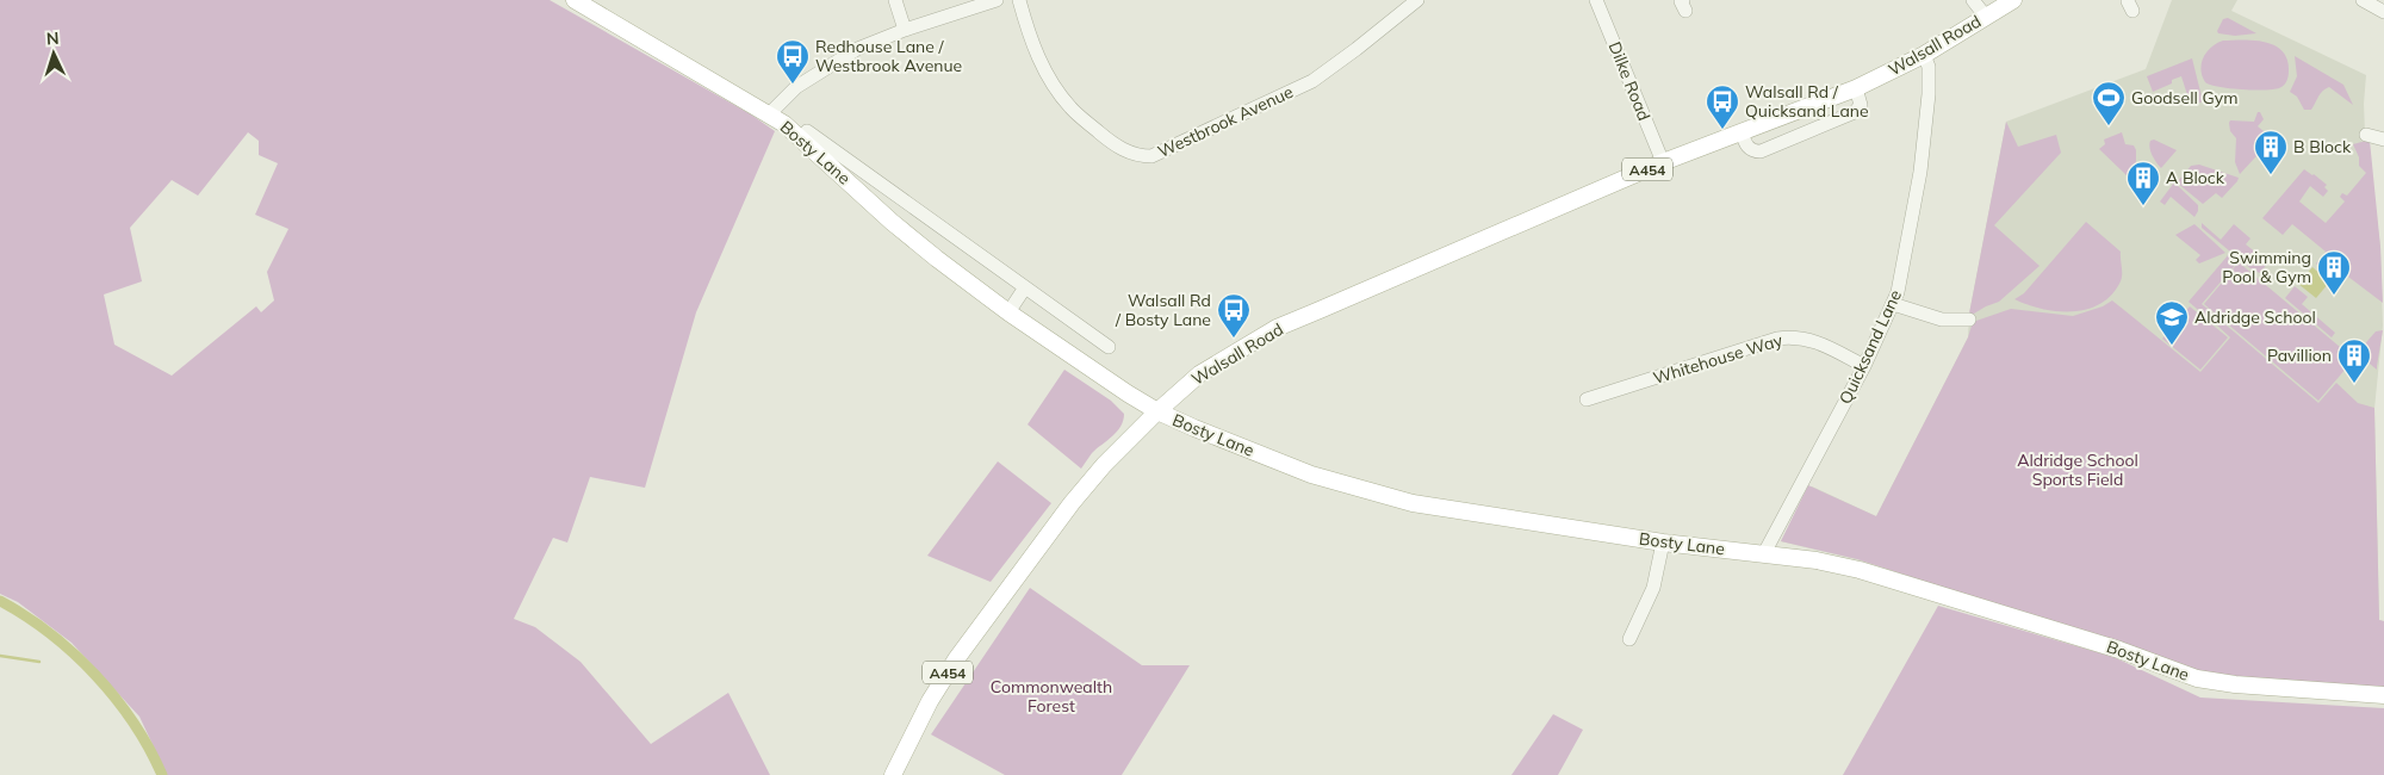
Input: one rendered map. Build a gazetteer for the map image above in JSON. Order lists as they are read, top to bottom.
{
  "streets": {
    "main road": ["Walsall Road", "Bosty Lane", "A454"],
    "street": [
      "Dilke Road",
      "Westbrook Avenue",
      "Quicksand Lane",
      "Whitehouse Way"
    ]
  },
  "crossings": [
    ["Walsall Road", "Dilke Road"],
    ["Walsall Road", "Bosty Lane"],
    ["Walsall Road", "Quicksand Lane"],
    ["Bosty Lane", "Quicksand Lane"],
    ["Quicksand Lane", "Whitehouse Way"]
  ],
  "parks": ["Aldridge School Sports Field", "Commonwealth Forest"],
  "places": {
    "bus stop": ["Redhouse Lane / Westbrook Avenue", "Walsall Rd / Quicksand Lane", "Walsall Rd / Bosty Lane"],
    "sports": ["Goodsell Gym"],
    "building": [
      "B Block",
      "A Block",
      "Swimming Pool & Gym",
      "Pavillion"
    ],
    "school or university": ["Aldridge School"]
  },
  "north": "top"
}
